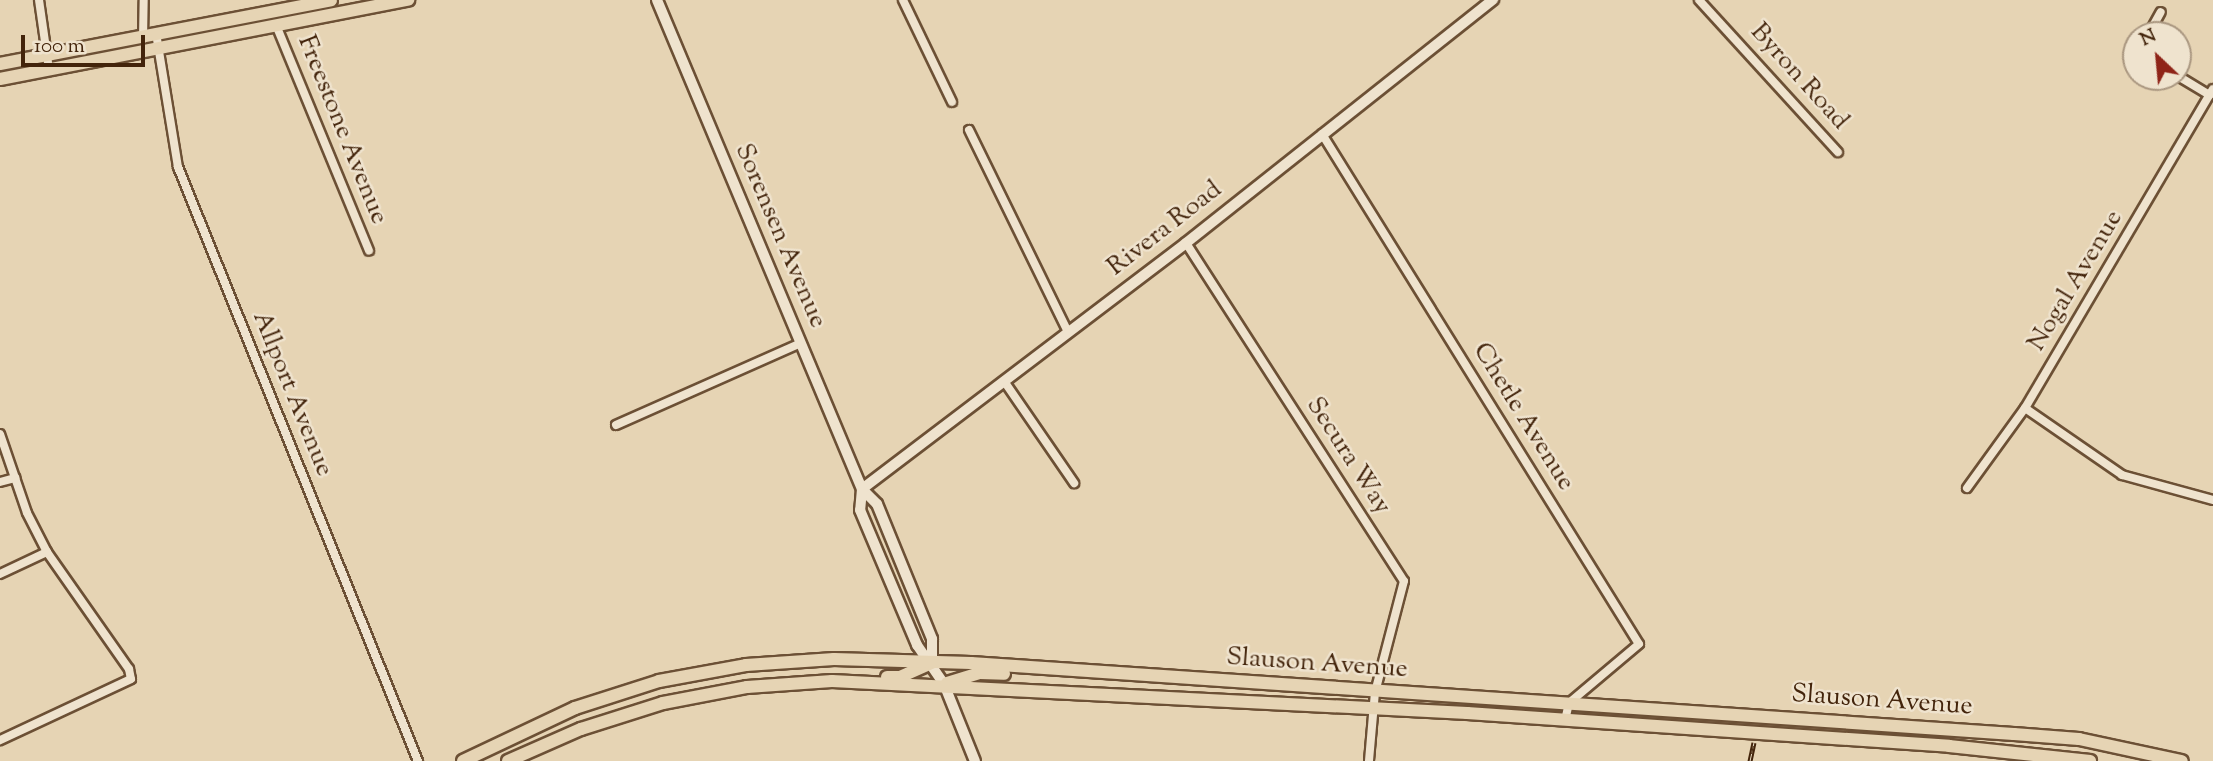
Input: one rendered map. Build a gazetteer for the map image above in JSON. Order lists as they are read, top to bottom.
{
  "streets": {
    "main road": ["Slauson Avenue"],
    "street": [
      "Byron Road",
      "Freestone Avenue",
      "Rivera Road",
      "Sorensen Avenue",
      "Nogal Avenue",
      "Allport Avenue",
      "Chetle Avenue",
      "Secura Way"
    ]
  },
  "crossings": [
    ["Rivera Road", "Sorensen Avenue"],
    ["Rivera Road", "Chetle Avenue"],
    ["Rivera Road", "Secura Way"],
    ["Sorensen Avenue", "Slauson Avenue"],
    ["Chetle Avenue", "Slauson Avenue"],
    ["Secura Way", "Slauson Avenue"]
  ],
  "scale_bar": "100 m",
  "north": "top left"
}
